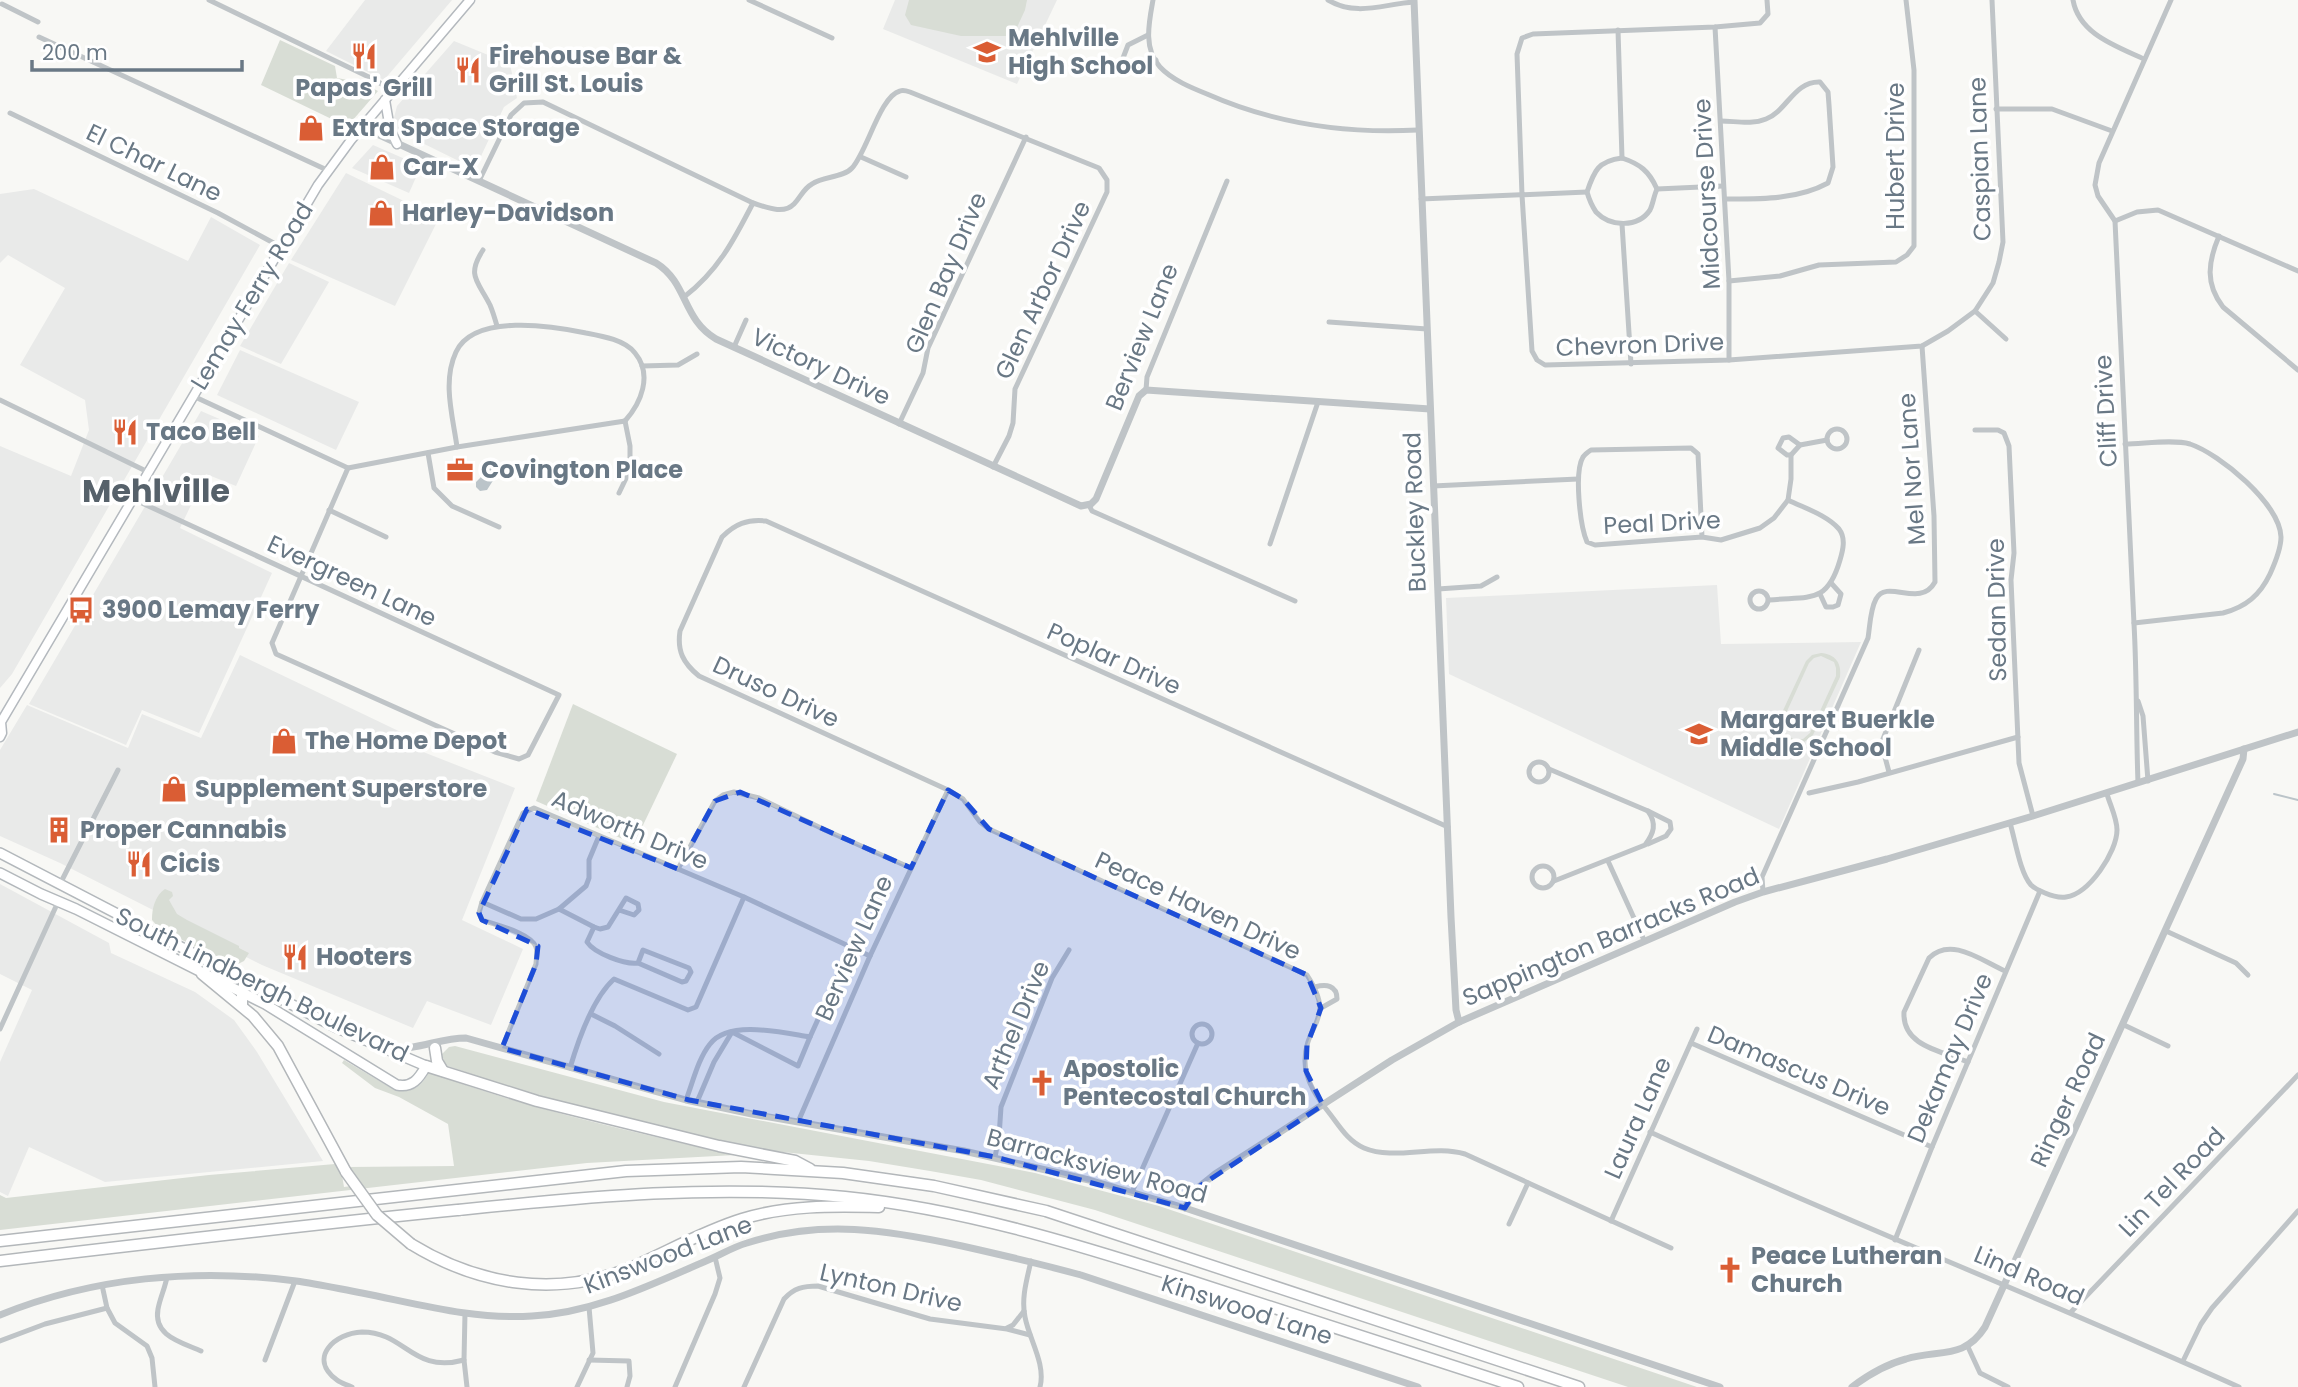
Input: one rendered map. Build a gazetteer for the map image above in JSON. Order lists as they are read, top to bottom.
{
  "streets": {
    "main road": ["Lemay Ferry Road", "South Lindbergh Boulevard"],
    "street": [
      "Hubert Drive",
      "Caspian Lane",
      "El Char Lane",
      "Midcourse Drive",
      "Glen Bay Drive",
      "Glen Arbor Drive",
      "Berview Lane",
      "Chevron Drive",
      "Victory Drive",
      "Cliff Drive",
      "Mel Nor Lane",
      "Buckley Road",
      "Peal Drive",
      "Evergreen Lane",
      "Sedan Drive",
      "Poplar Drive",
      "Druso Drive",
      "Adworth Drive",
      "Peace Haven Drive",
      "Sappington Barracks Road",
      "Arthel Drive",
      "Dekamay Drive",
      "Damascus Drive",
      "Ringer Road",
      "Laura Lane",
      "Barracksview Road",
      "Lin Tel Road",
      "Kinswood Lane",
      "Lind Road",
      "Lynton Drive"
    ]
  },
  "crossings": [
    ["Hubert Drive", "Midcourse Drive"],
    ["Caspian Lane", "Chevron Drive"],
    ["El Char Lane", "Lemay Ferry Road"],
    ["Midcourse Drive", "Chevron Drive"],
    ["Glen Bay Drive", "Glen Arbor Drive"],
    ["Glen Bay Drive", "Victory Drive"],
    ["Glen Arbor Drive", "Victory Drive"],
    ["Lemay Ferry Road", "Victory Drive"],
    ["Lemay Ferry Road", "Evergreen Lane"],
    ["Berview Lane", "Victory Drive"],
    ["Berview Lane", "Druso Drive"],
    ["Berview Lane", "Adworth Drive"],
    ["Berview Lane", "Peace Haven Drive"],
    ["Berview Lane", "Barracksview Road"],
    ["Chevron Drive", "Mel Nor Lane"],
    ["Cliff Drive", "Sappington Barracks Road"],
    ["Mel Nor Lane", "Sappington Barracks Road"],
    ["Buckley Road", "Poplar Drive"],
    ["Buckley Road", "Sappington Barracks Road"],
    ["Sedan Drive", "Sappington Barracks Road"],
    ["Poplar Drive", "Druso Drive"],
    ["Druso Drive", "Peace Haven Drive"],
    ["Sappington Barracks Road", "Ringer Road"],
    ["Sappington Barracks Road", "Barracksview Road"],
    ["South Lindbergh Boulevard", "Barracksview Road"],
    ["Arthel Drive", "Barracksview Road"],
    ["Dekamay Drive", "Damascus Drive"],
    ["Dekamay Drive", "Lind Road"],
    ["Damascus Drive", "Laura Lane"],
    ["Ringer Road", "Lind Road"],
    ["Laura Lane", "Lind Road"],
    ["Lin Tel Road", "Lind Road"]
  ],
  "districts": ["Mehlville"],
  "places": {
    "school or university": ["Mehlville High School", "Margaret Buerkle Middle School"],
    "restaurant": [
      "Papas' Grill",
      "Firehouse Bar & Grill St. Louis",
      "Taco Bell",
      "Cicis",
      "Hooters"
    ],
    "shop": [
      "Extra Space Storage",
      "Car-X",
      "Harley-Davidson",
      "The Home Depot",
      "Supplement Superstore"
    ],
    "office": ["Covington Place"],
    "bus stop": ["3900 Lemay Ferry"],
    "building": ["Proper Cannabis"],
    "church": ["Apostolic Pentecostal Church", "Peace Lutheran Church"]
  },
  "scale_bar": "200 m"
}
